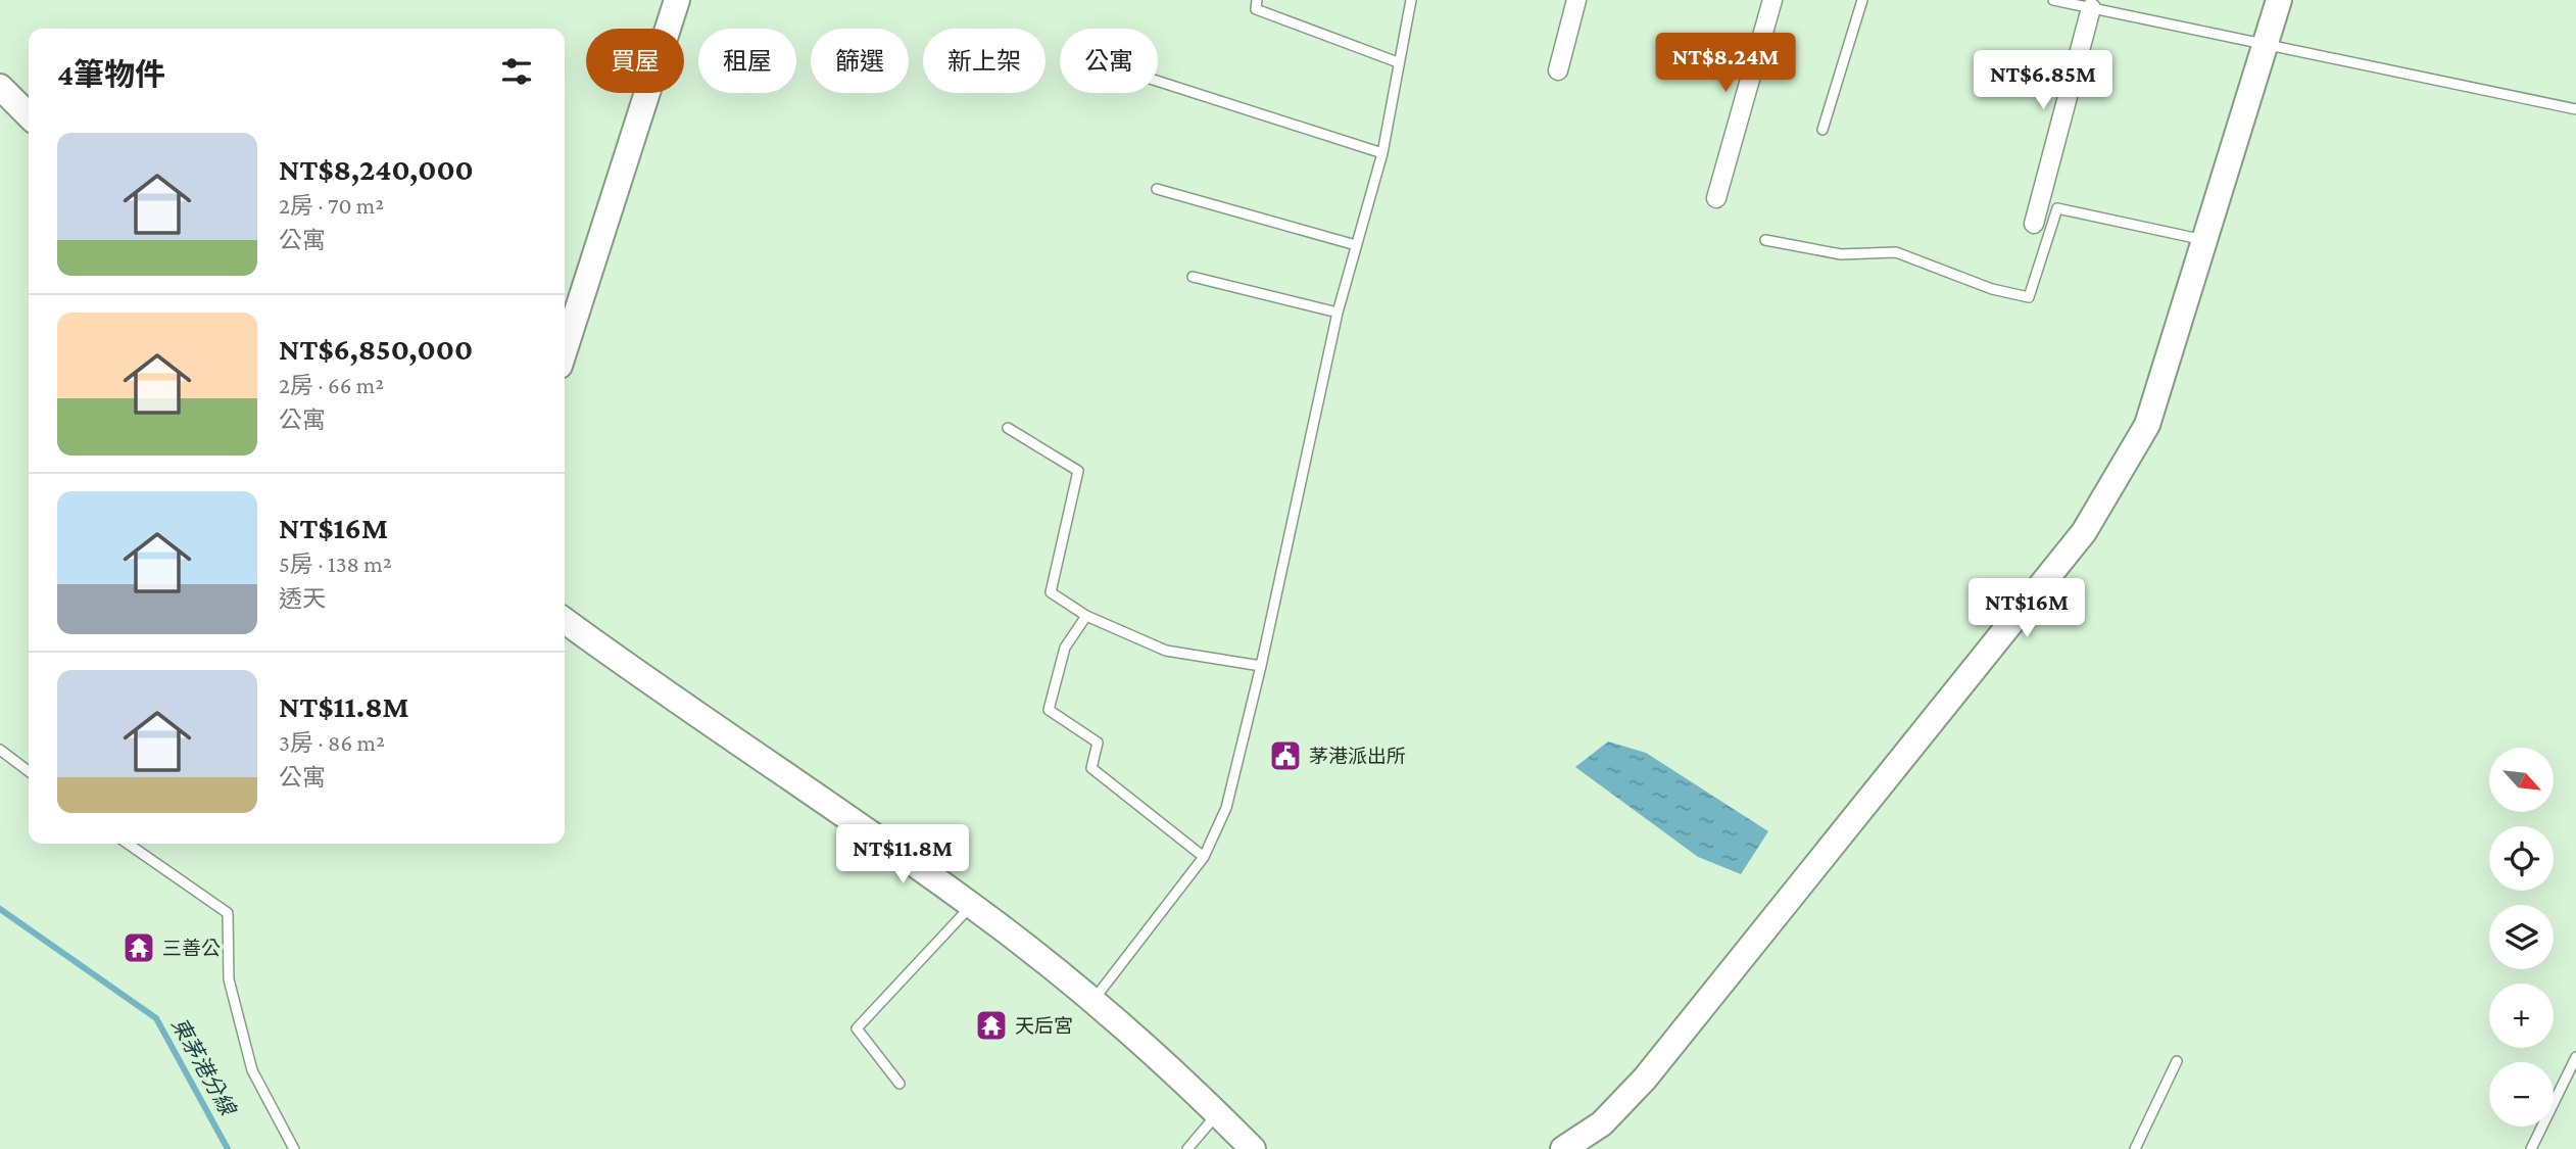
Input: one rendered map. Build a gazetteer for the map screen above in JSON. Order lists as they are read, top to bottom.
{
  "water": ["東茅港分線"],
  "places": {
    "public building": ["茅港派出所"],
    "temple": ["三善公", "天后宮"]
  },
  "north": "bottom right",
  "page": {
    "chip": [
      "買屋",
      "租屋",
      "篩選",
      "新上架",
      "公寓"
    ],
    "heading": "4筆物件",
    "price": [
      "NT$8.24M",
      "NT$6.85M",
      "NT$16M",
      "NT$11.8M"
    ],
    "list": [
      {
        "name": "NT$8,240,000",
        "note": "2房 · 70 m² · 公寓"
      },
      {
        "name": "NT$6,850,000",
        "note": "2房 · 66 m² · 公寓"
      },
      {
        "name": "NT$16M",
        "note": "5房 · 138 m² · 透天"
      },
      {
        "name": "NT$11.8M",
        "note": "3房 · 86 m² · 公寓"
      }
    ],
    "map_buttons": ["+", "−"]
  }
}
